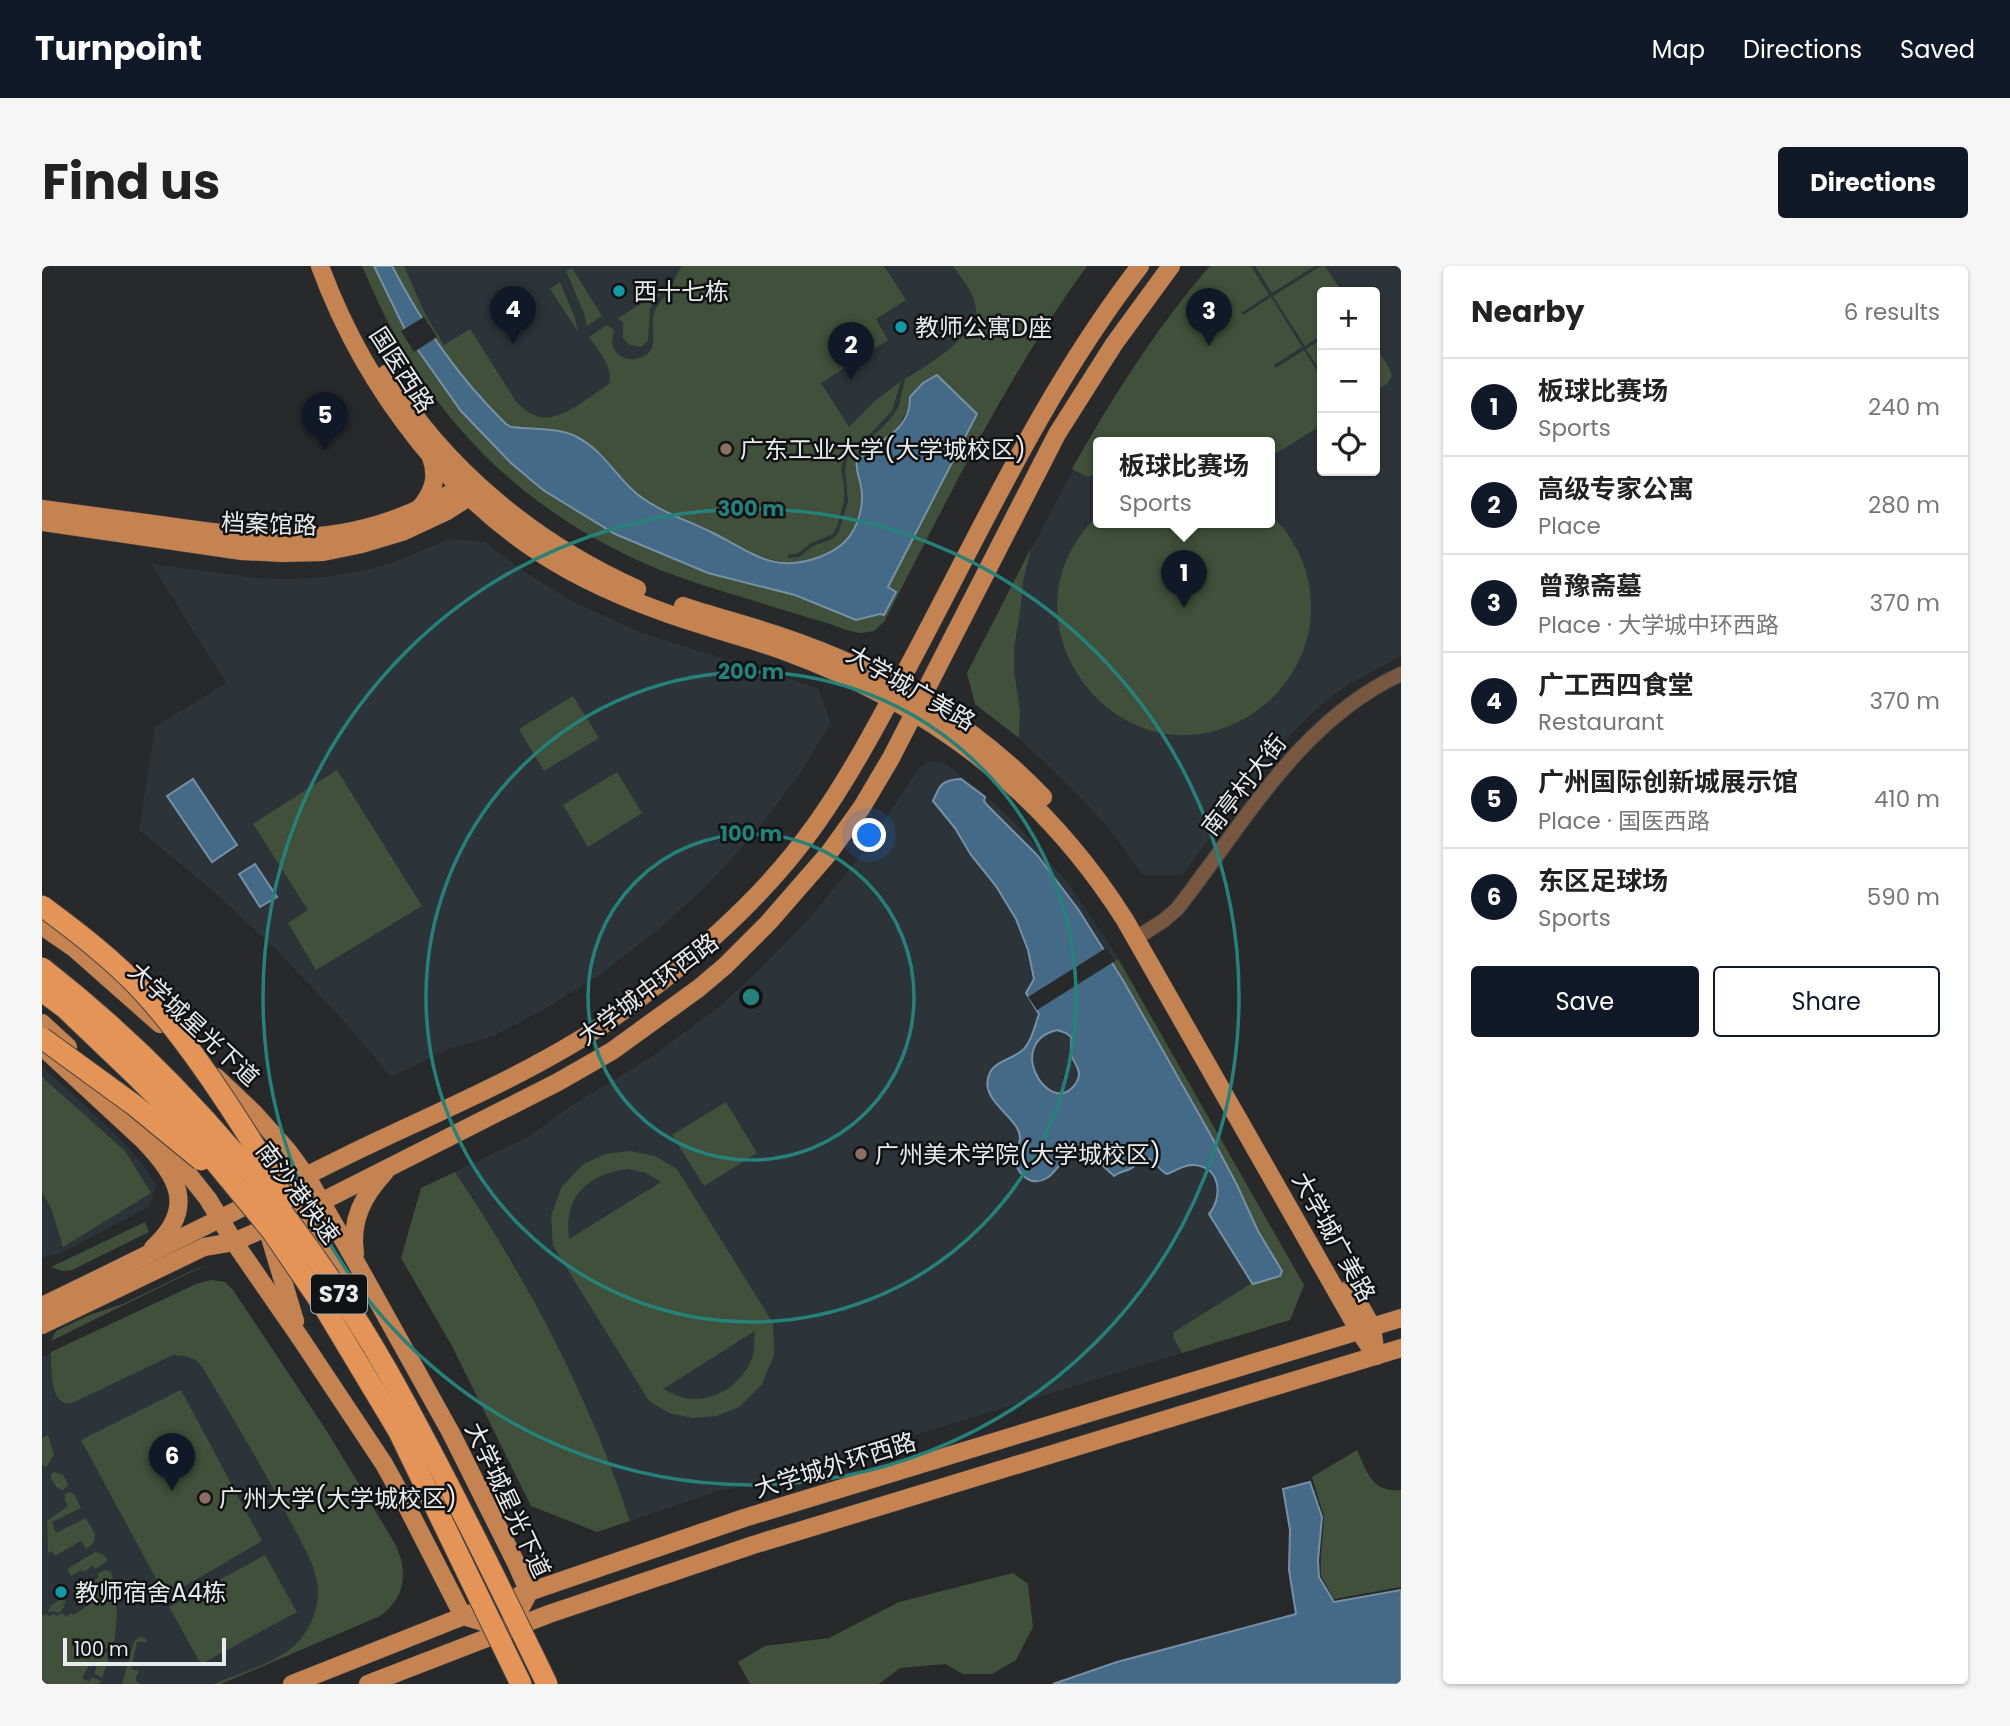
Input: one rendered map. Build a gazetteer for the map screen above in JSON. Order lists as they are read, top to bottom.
{
  "streets": {
    "highway": ["南沙港快速", "S73"],
    "main road": [
      "国医西路",
      "档案馆路",
      "大学城广美路",
      "大学城中环西路",
      "大学城星光下道",
      "大学城外环西路"
    ],
    "street": ["南亭村大街"]
  },
  "crossings": [
    ["国医西路", "档案馆路"],
    ["国医西路", "大学城广美路"],
    ["档案馆路", "大学城广美路"],
    ["大学城广美路", "南亭村大街"],
    ["大学城广美路", "大学城中环西路"],
    ["大学城广美路", "大学城外环西路"],
    ["大学城中环西路", "大学城星光下道"],
    ["大学城中环西路", "南沙港快速"],
    ["大学城星光下道", "大学城外环西路"]
  ],
  "places": [
    "西十七栋",
    "教师公寓D座",
    "广东工业大学(大学城校区)",
    "广州美术学院(大学城校区)",
    "广州大学(大学城校区)",
    "教师宿舍A4栋"
  ],
  "scale_bar": "100 m",
  "page": {
    "header": "Turnpoint",
    "nav": ["Map", "Directions", "Saved"],
    "title": "Find us",
    "buttons": [
      "Directions",
      ["Save", "Share"]
    ],
    "heading": ["Nearby", "6 results"],
    "pins": [
      "4",
      "3",
      "2",
      "5",
      "1",
      "6"
    ],
    "map_buttons": ["+", "−"],
    "list": [
      {
        "mark": "1",
        "name": "板球比赛场",
        "note": "Sports",
        "value": "240 m"
      },
      {
        "mark": "2",
        "name": "高级专家公寓",
        "note": "Place",
        "value": "280 m"
      },
      {
        "mark": "3",
        "name": "曾豫斋墓",
        "note": "Place · 大学城中环西路",
        "value": "370 m"
      },
      {
        "mark": "4",
        "name": "广工西四食堂",
        "note": "Restaurant",
        "value": "370 m"
      },
      {
        "mark": "5",
        "name": "广州国际创新城展示馆",
        "note": "Place · 国医西路",
        "value": "410 m"
      },
      {
        "mark": "6",
        "name": "东区足球场",
        "note": "Sports",
        "value": "590 m"
      }
    ],
    "popup": ["板球比赛场", "Sports"],
    "scale": "100 m"
  },
  "rings": ["300 m", "200 m", "100 m"]
}
